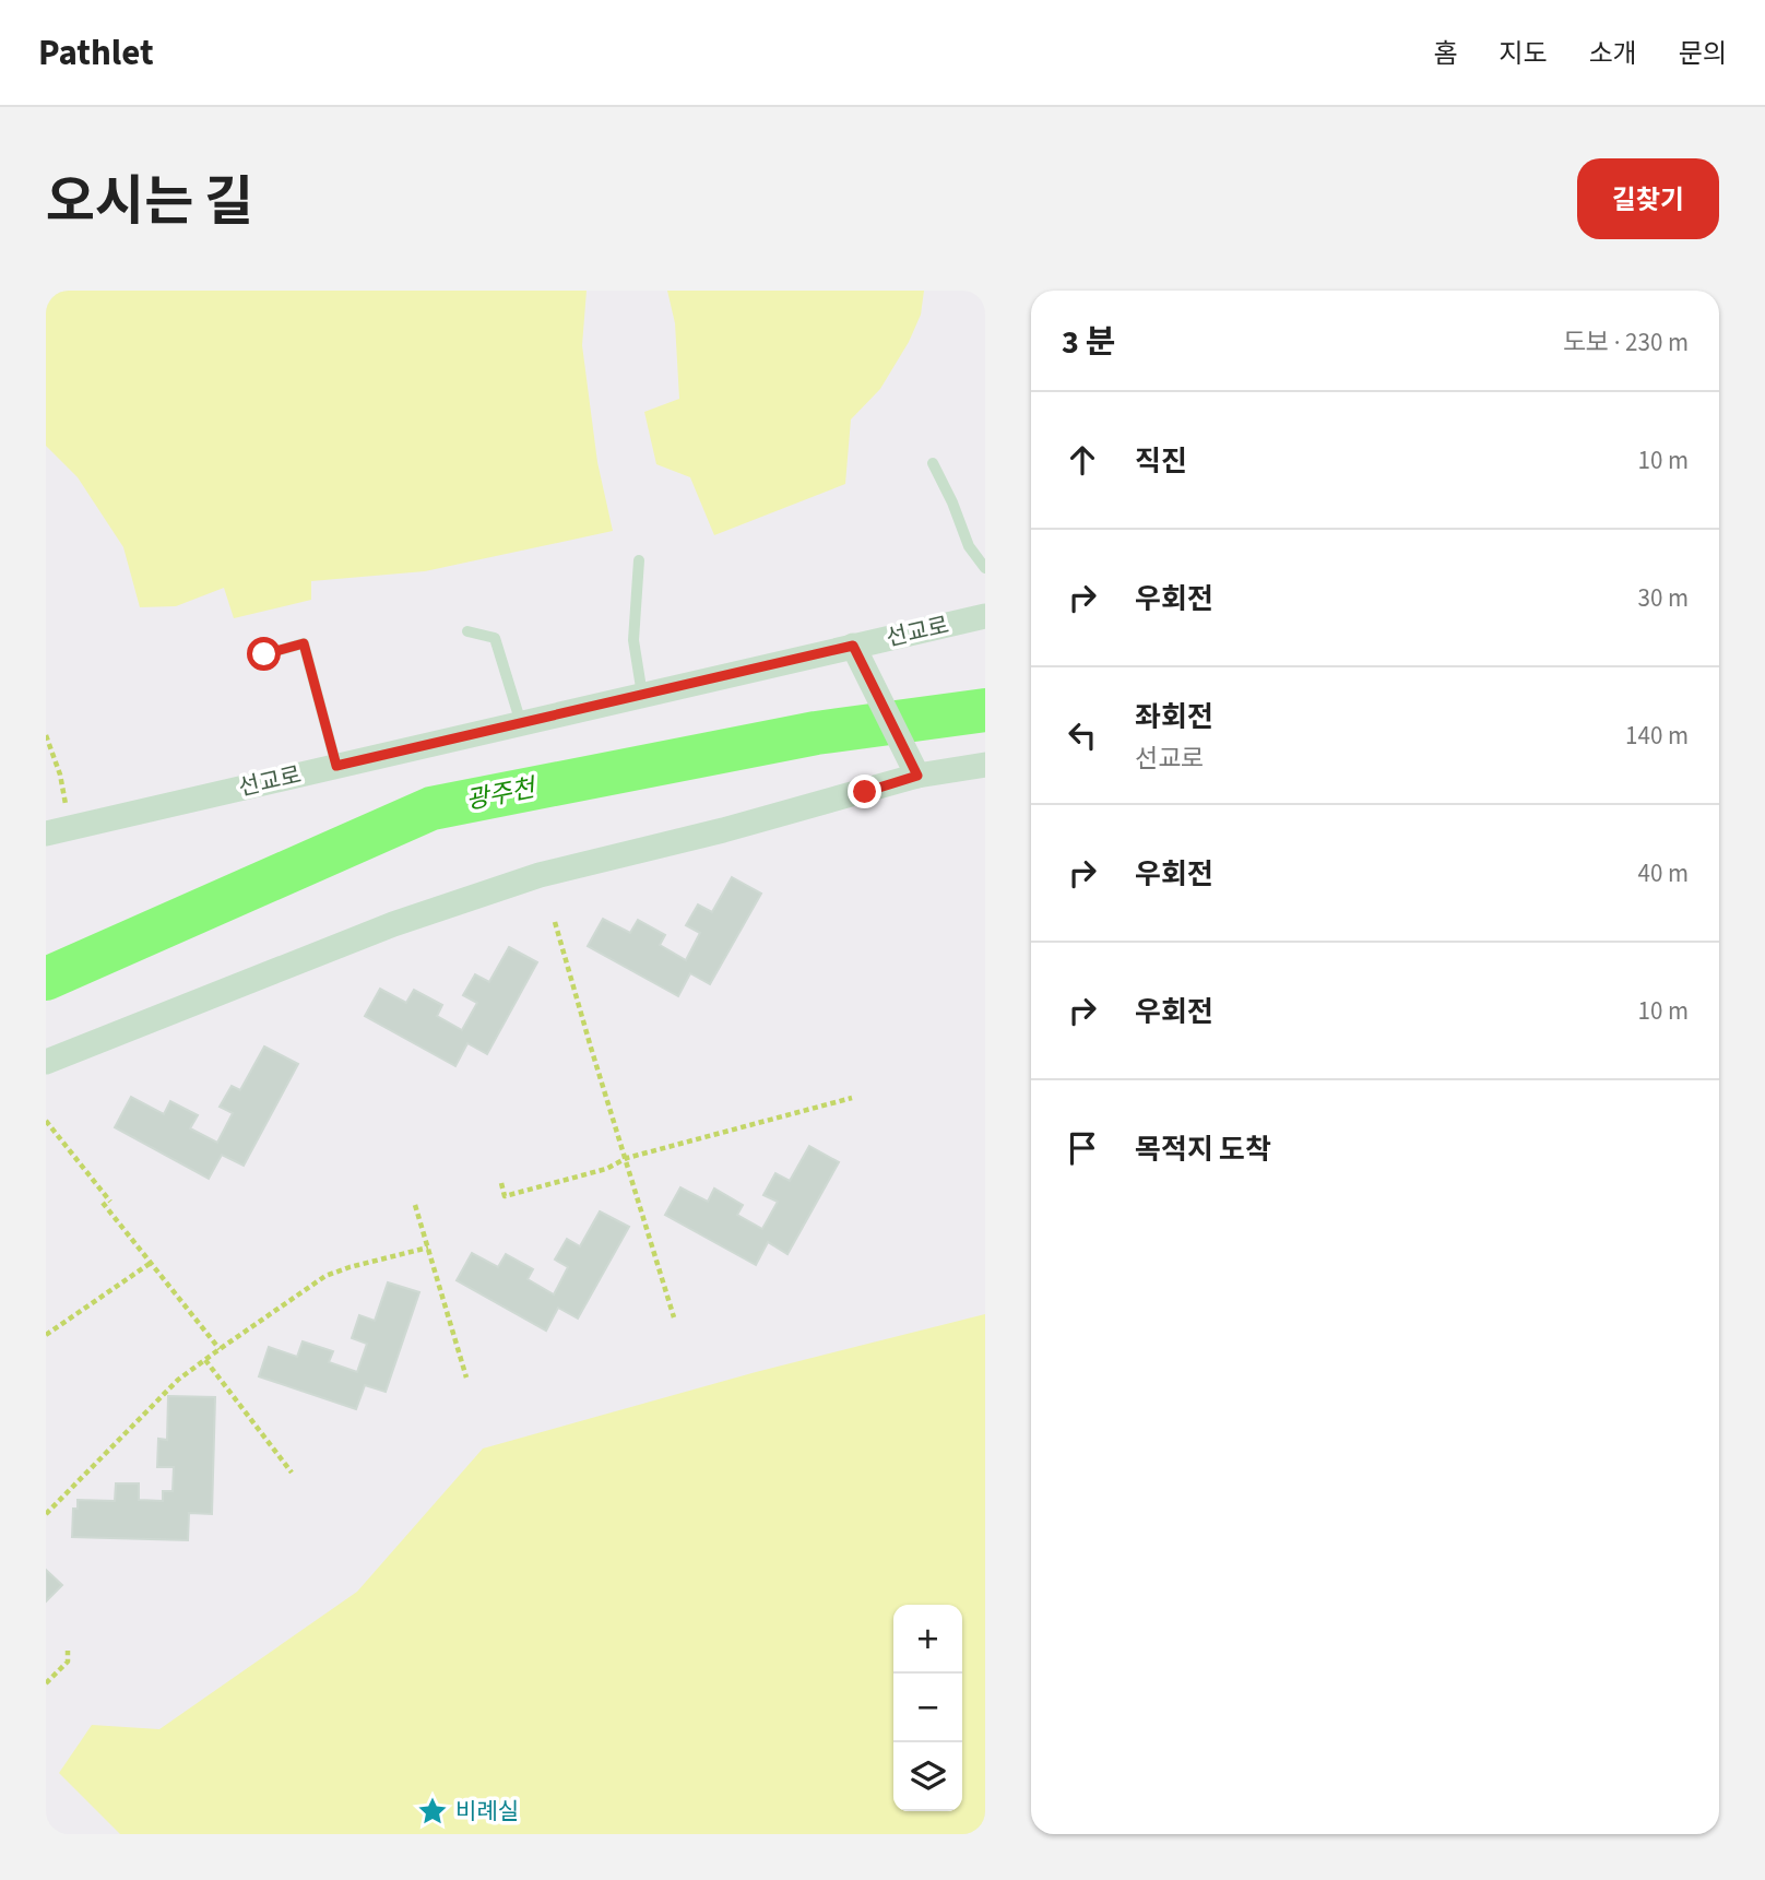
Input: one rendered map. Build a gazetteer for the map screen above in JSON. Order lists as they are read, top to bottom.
{
  "streets": {
    "street": ["선교로"]
  },
  "water": ["광주천"],
  "places": {
    "place": ["비례실"]
  },
  "page": {
    "header": "Pathlet",
    "nav": [
      "홈",
      "지도",
      "소개",
      "문의"
    ],
    "title": "오시는 길",
    "buttons": "길찾기",
    "heading": ["3 분", "도보 · 230 m"],
    "list": [
      ["직진", "10 m"],
      ["우회전", "30 m"],
      ["좌회전", "선교로", "140 m"],
      ["우회전", "40 m"],
      ["우회전", "10 m"],
      "목적지 도착"
    ],
    "map_buttons": ["+", "−"]
  }
}
